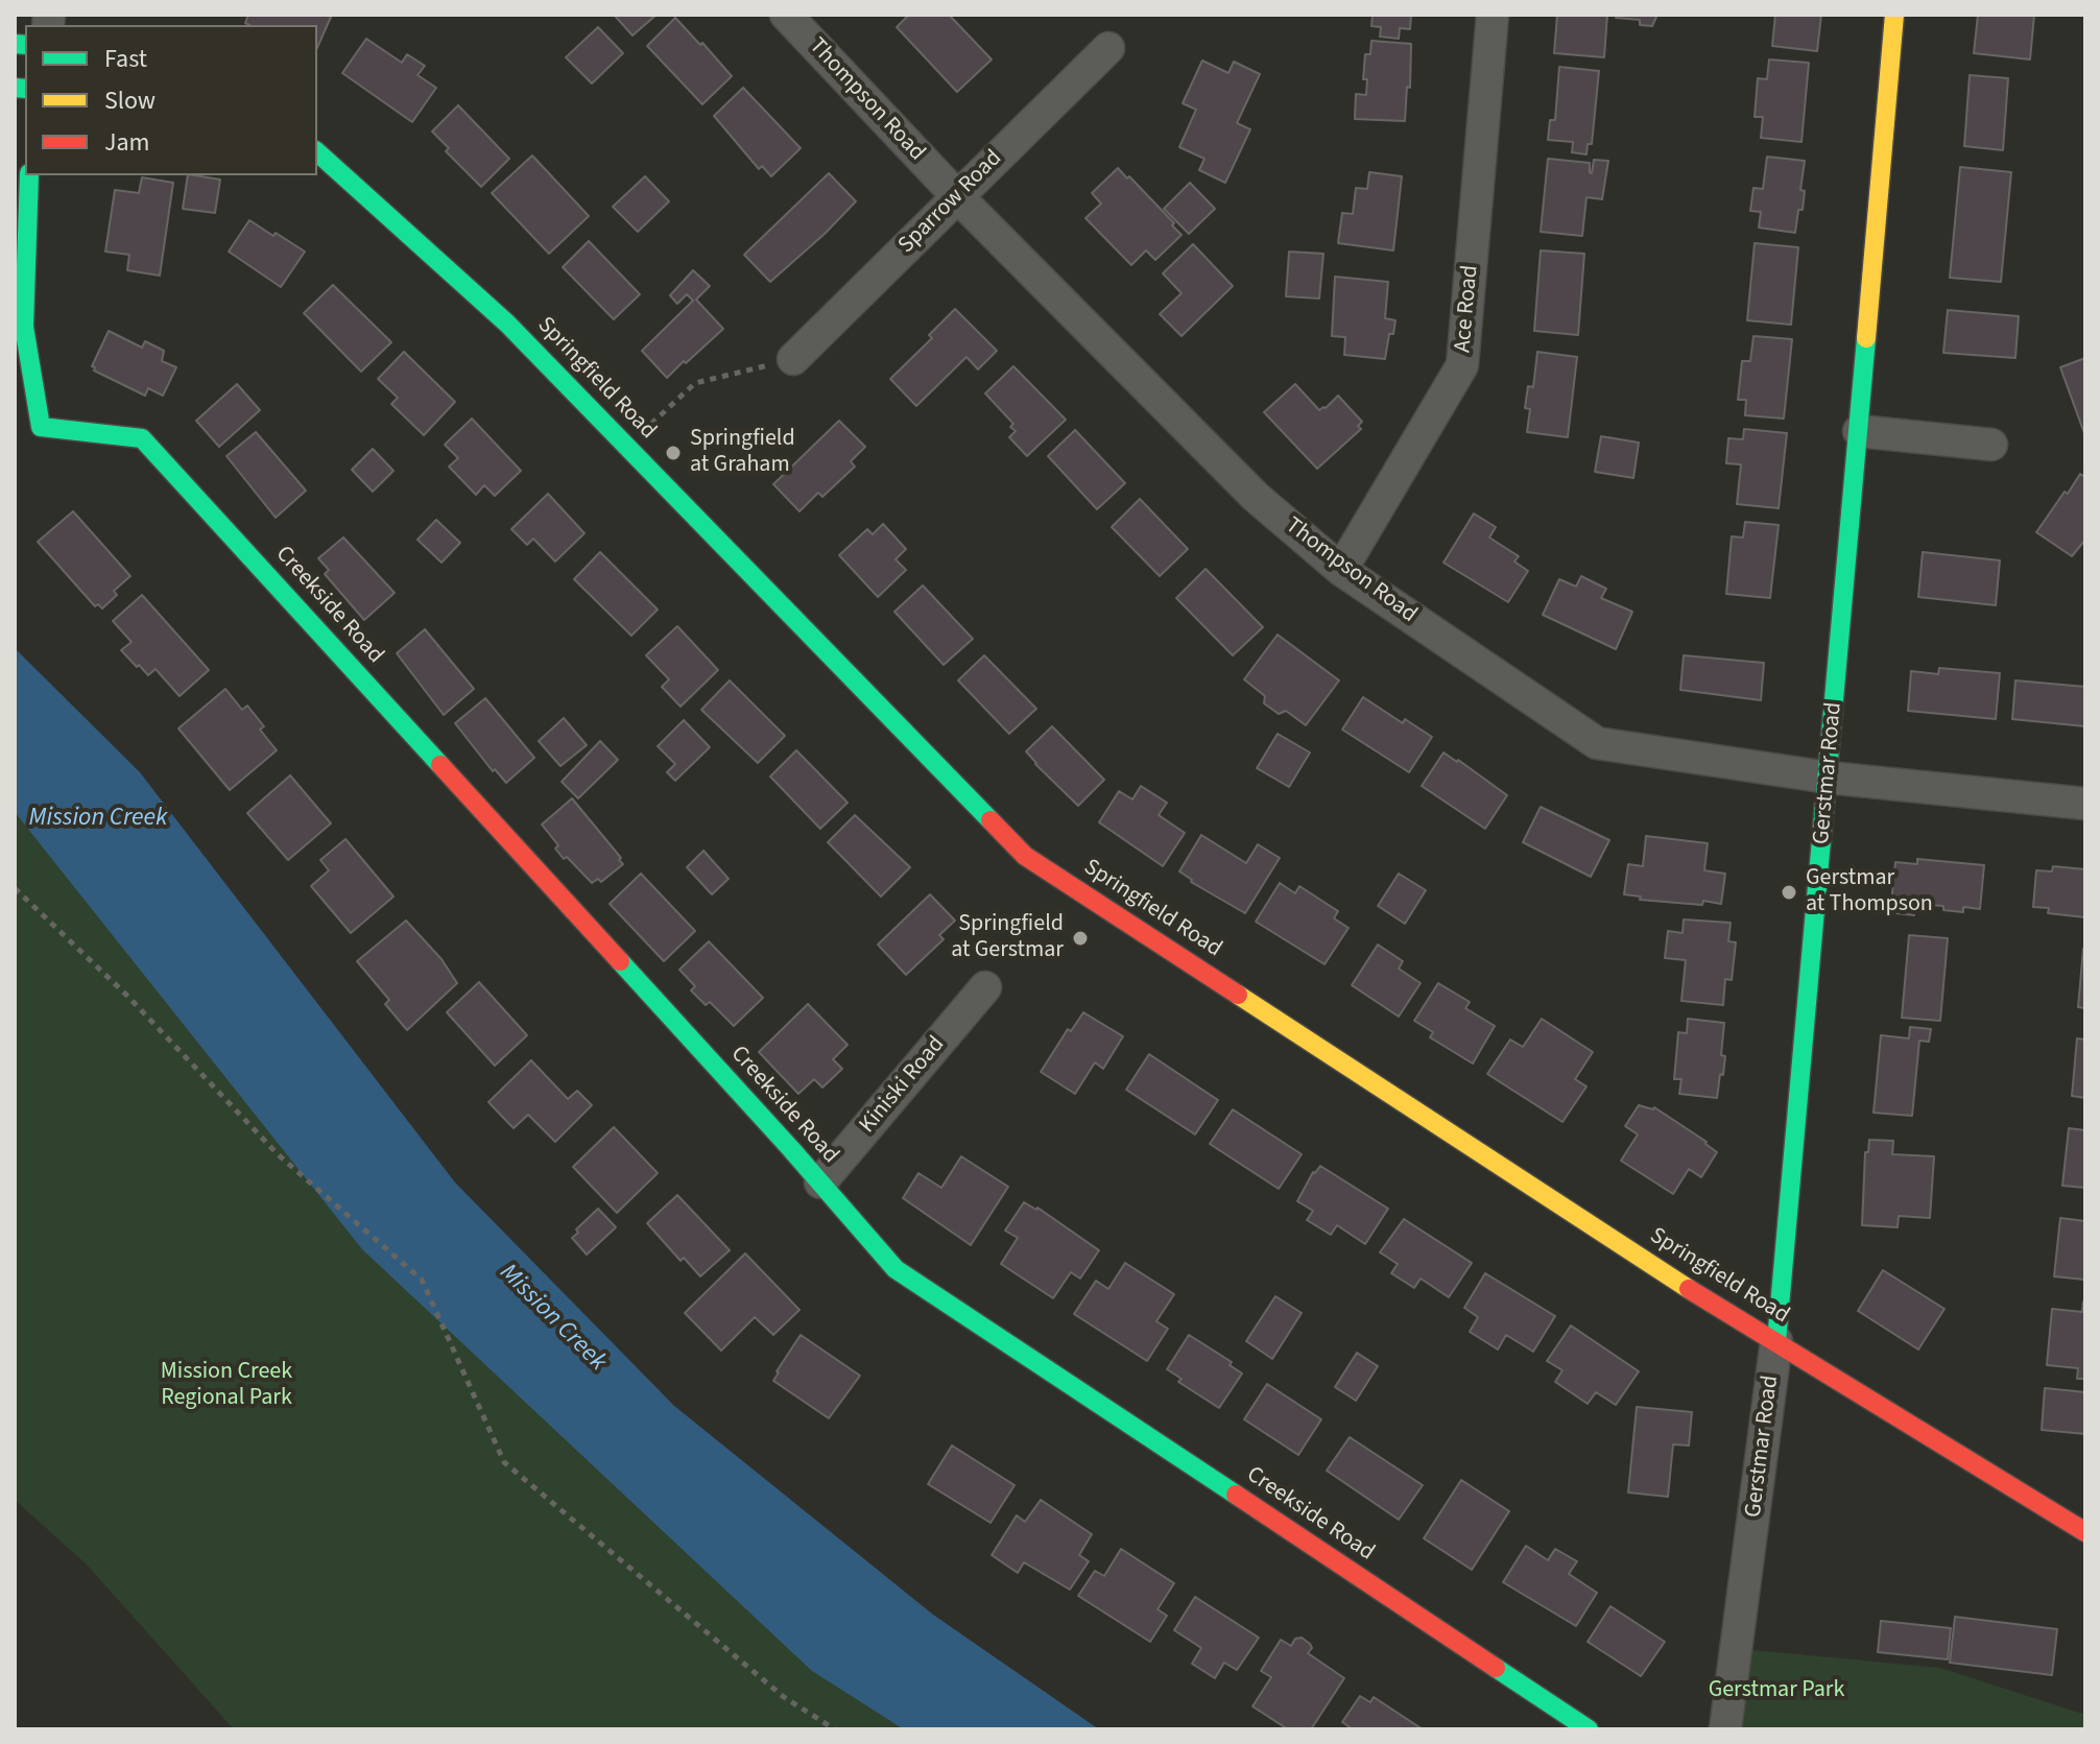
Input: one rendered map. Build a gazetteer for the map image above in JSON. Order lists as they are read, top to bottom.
{
  "streets": {
    "street": [
      "Thompson Road",
      "Sparrow Road",
      "Ace Road",
      "Springfield Road",
      "Creekside Road",
      "Gerstmar Road",
      "Kiniski Road"
    ]
  },
  "crossings": [
    ["Thompson Road", "Sparrow Road"],
    ["Thompson Road", "Ace Road"],
    ["Thompson Road", "Gerstmar Road"],
    ["Springfield Road", "Gerstmar Road"],
    ["Creekside Road", "Kiniski Road"]
  ],
  "water": ["Mission Creek"],
  "parks": ["Mission Creek Regional Park", "Gerstmar Park"],
  "places": ["Springfield at Graham", "Gerstmar at Thompson", "Springfield at Gerstmar"],
  "legend": ["Fast", "Slow", "Jam"]
}
